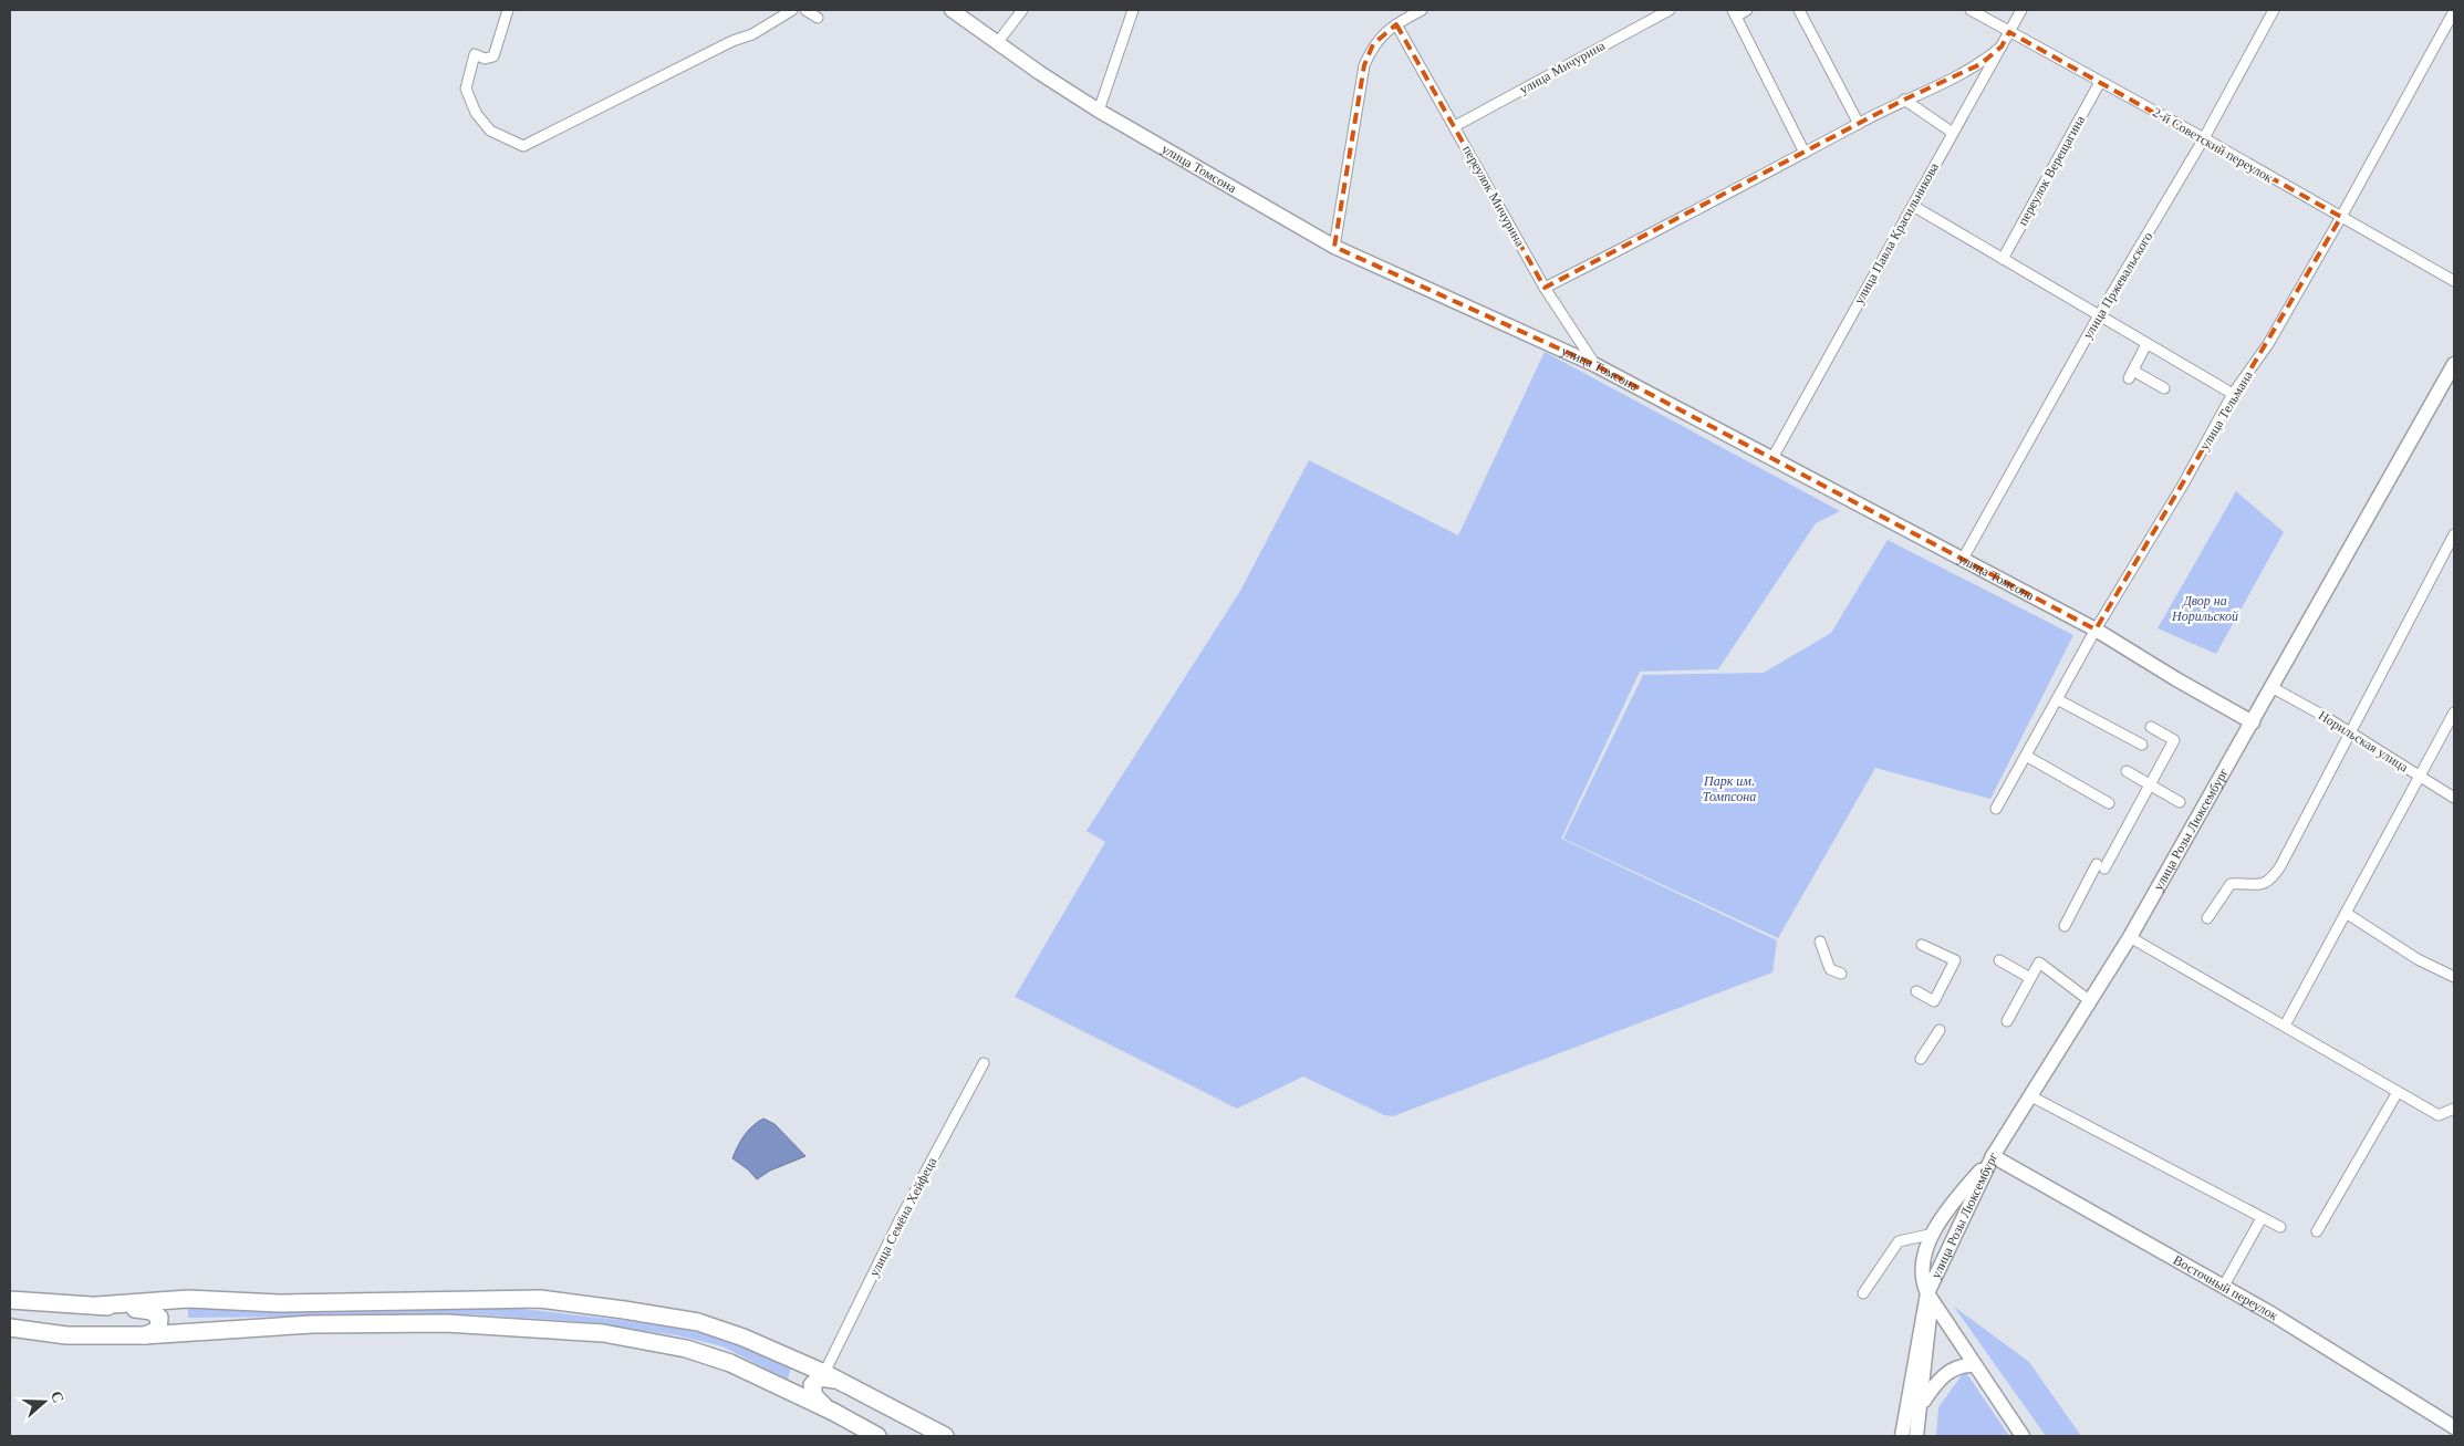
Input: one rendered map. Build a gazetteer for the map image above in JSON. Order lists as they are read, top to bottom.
{
  "streets": {
    "street": [
      "улица Мичурина",
      "2-й Советский переулок",
      "улица Томсона",
      "переулок Верещагина",
      "переулок Мичурина",
      "улица Павла Красильникова",
      "улица Пржевальского",
      "улица Тельмана",
      "Норильская улица",
      "улица Розы Люксембург",
      "улица Семёна Хейфеца",
      "Восточный переулок"
    ]
  },
  "crossings": [
    ["улица Мичурина", "переулок Мичурина"],
    ["2-й Советский переулок", "переулок Верещагина"],
    ["2-й Советский переулок", "улица Павла Красильникова"],
    ["2-й Советский переулок", "улица Пржевальского"],
    ["2-й Советский переулок", "улица Тельмана"],
    ["улица Томсона", "переулок Мичурина"],
    ["улица Томсона", "улица Павла Красильникова"],
    ["улица Томсона", "улица Пржевальского"],
    ["улица Томсона", "улица Тельмана"],
    ["улица Томсона", "улица Розы Люксембург"],
    ["Норильская улица", "улица Розы Люксембург"],
    ["улица Розы Люксембург", "Восточный переулок"]
  ],
  "parks": ["Двор на Норильской", "Парк им. Томпсона"],
  "north": "right"
}
